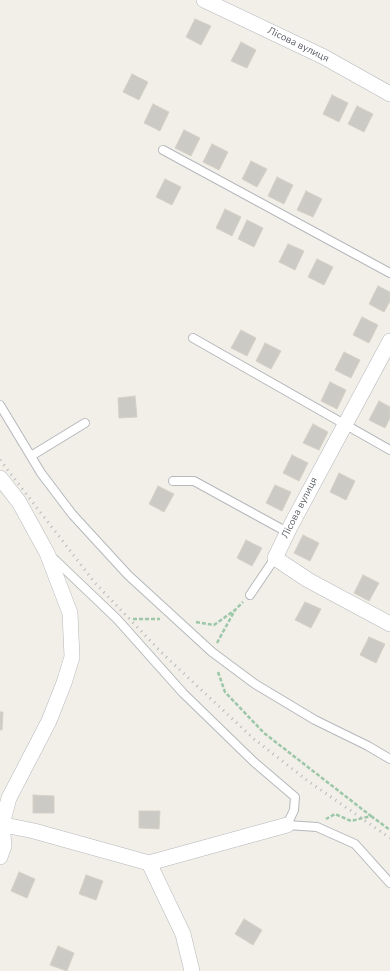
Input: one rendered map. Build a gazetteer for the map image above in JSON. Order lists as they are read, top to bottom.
{
  "streets": {
    "street": ["Лісова вулиця"]
  }
}
